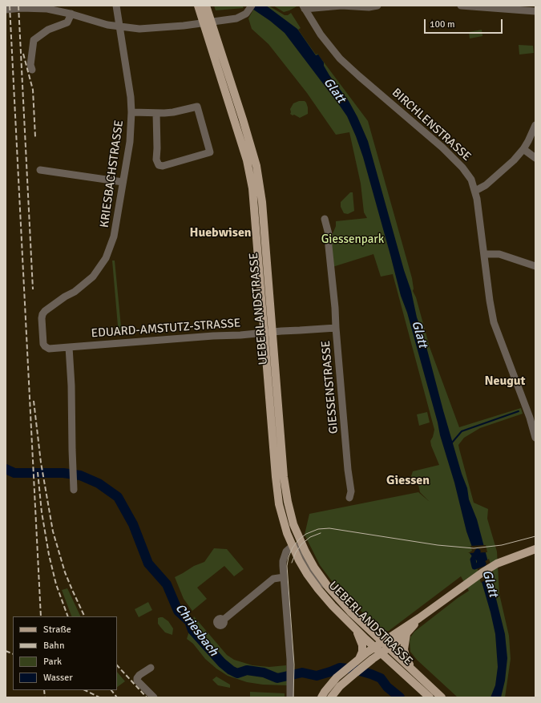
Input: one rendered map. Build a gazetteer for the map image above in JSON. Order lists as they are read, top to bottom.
{
  "streets": {
    "main road": ["UEBERLANDSTRASSE"],
    "street": [
      "BIRCHLENSTRASSE",
      "KRIESBACHSTRASSE",
      "EDUARD-AMSTUTZ-STRASSE",
      "GIESSENSTRASSE"
    ]
  },
  "crossings": [
    ["KRIESBACHSTRASSE", "EDUARD-AMSTUTZ-STRASSE"],
    ["UEBERLANDSTRASSE", "EDUARD-AMSTUTZ-STRASSE"],
    ["UEBERLANDSTRASSE", "GIESSENSTRASSE"],
    ["EDUARD-AMSTUTZ-STRASSE", "GIESSENSTRASSE"]
  ],
  "districts": ["Huebwisen", "Neugut", "Giessen"],
  "water": ["Glatt", "Chriesbach"],
  "parks": ["Giessenpark"],
  "legend": [
    "Straße",
    "Bahn",
    "Park",
    "Wasser"
  ],
  "scale_bar": "100 m"
}
